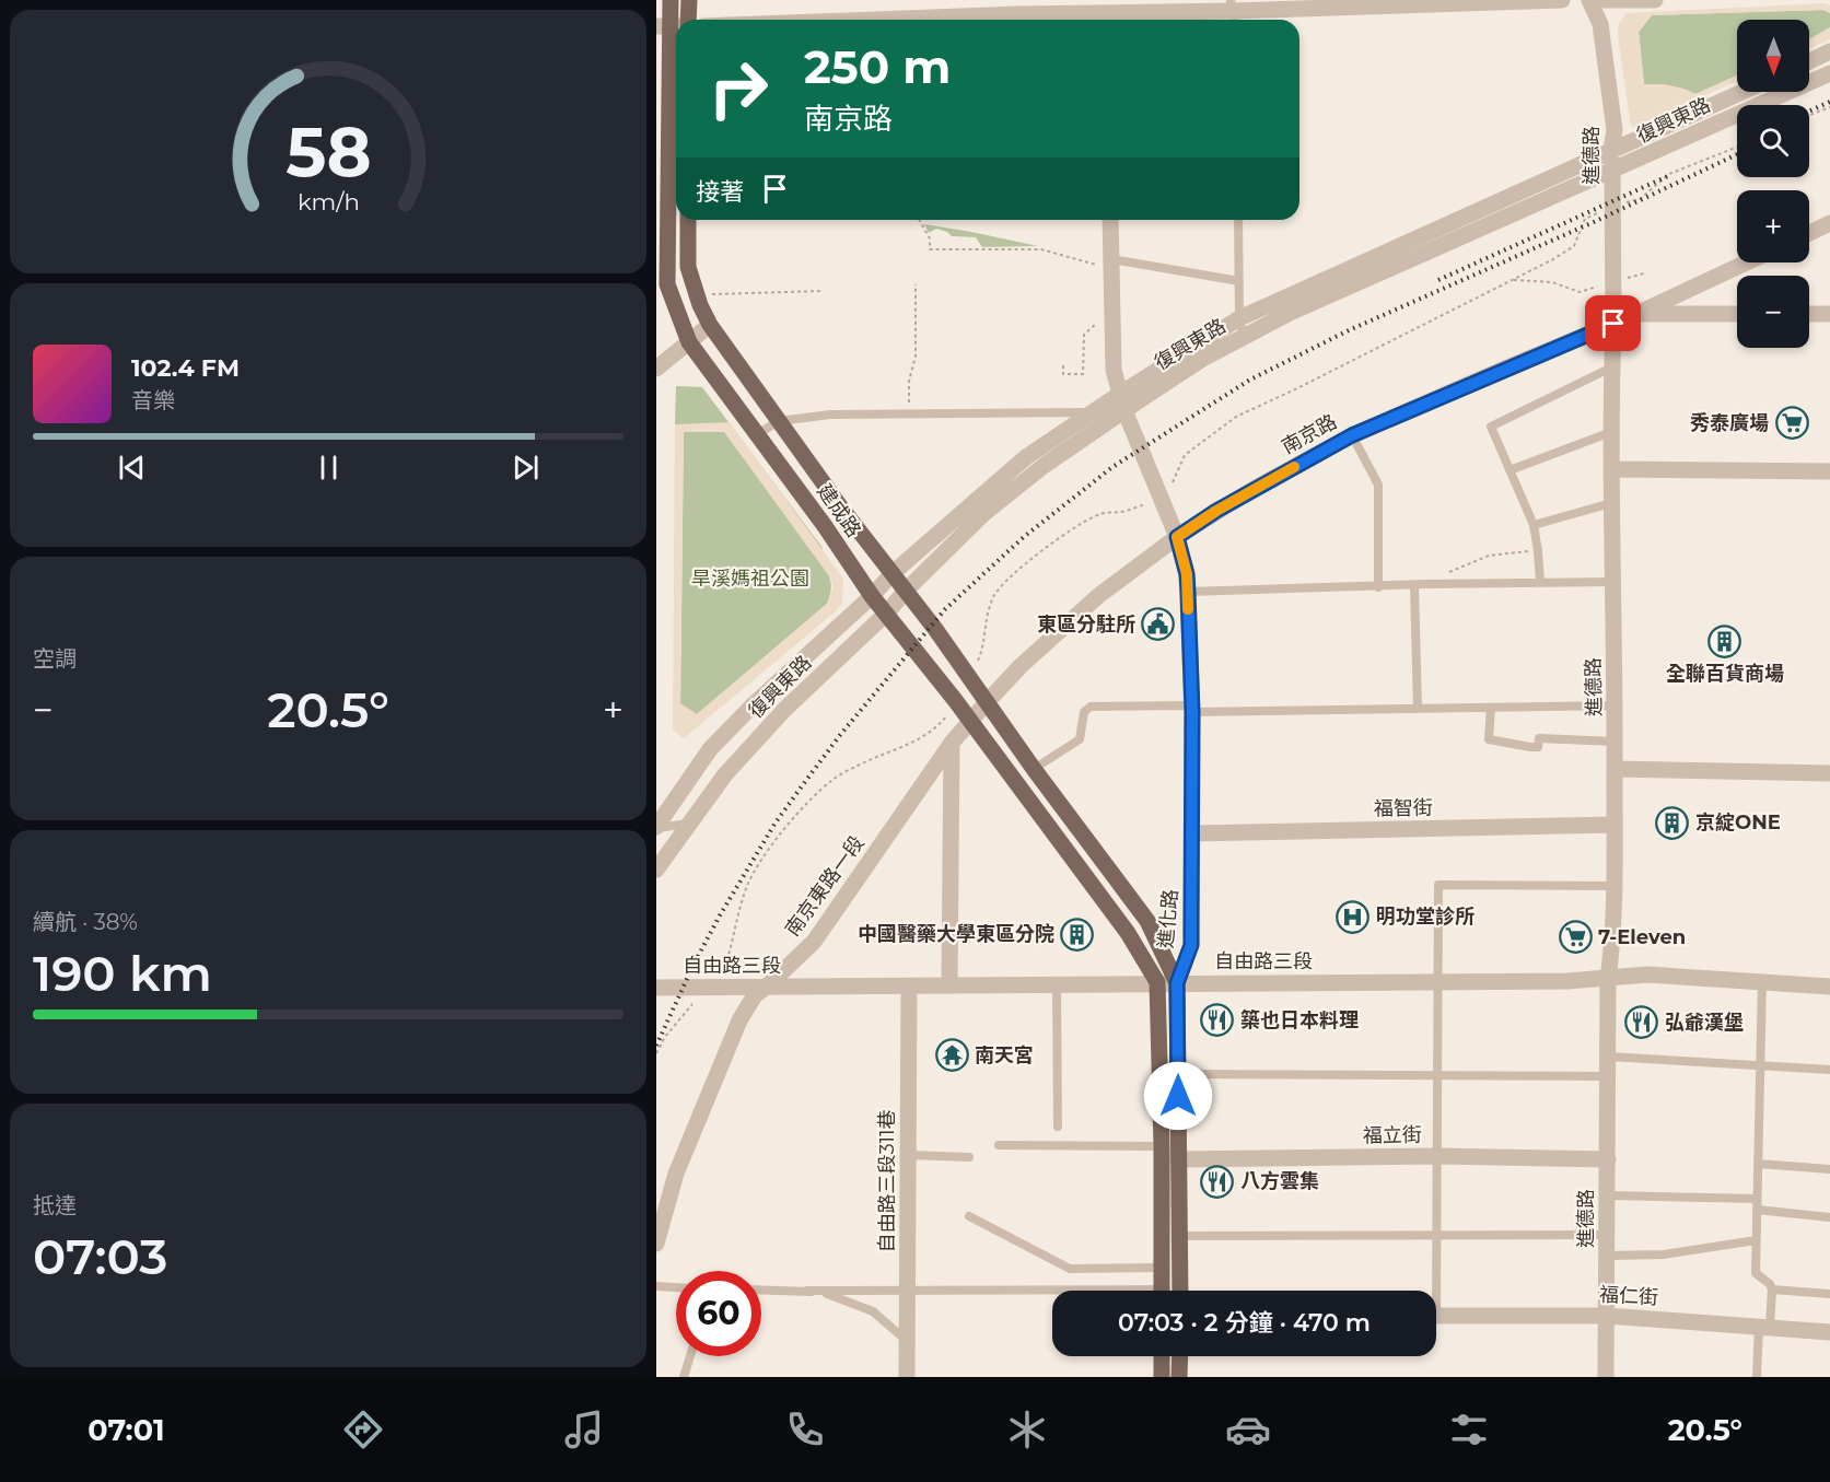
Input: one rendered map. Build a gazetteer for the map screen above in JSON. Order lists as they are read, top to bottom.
{
  "streets": {
    "main road": ["建成路", "進化路"],
    "street": [
      "復興東路",
      "進德路",
      "南京路",
      "福智街",
      "南京東路一段",
      "自由路三段",
      "福立街",
      "自由路三段311巷",
      "福仁街"
    ]
  },
  "crossings": [
    ["復興東路", "進德路"],
    ["復興東路", "建成路"],
    ["復興東路", "進化路"],
    ["進德路", "南京路"],
    ["進德路", "福智街"],
    ["進德路", "自由路三段"],
    ["進德路", "福立街"],
    ["進德路", "福仁街"],
    ["南京路", "建成路"],
    ["南京路", "南京東路一段"],
    ["南京路", "進化路"],
    ["建成路", "南京東路一段"],
    ["建成路", "進化路"],
    ["建成路", "自由路三段"],
    ["福智街", "進化路"],
    ["南京東路一段", "自由路三段"],
    ["進化路", "自由路三段"],
    ["進化路", "福立街"],
    ["自由路三段", "自由路三段311巷"]
  ],
  "parks": ["旱溪媽祖公園"],
  "places": {
    "supermarket": ["秀泰廣場", "7-Eleven"],
    "public building": ["東區分駐所"],
    "building": ["全聯百貨商場", "京綻ONE", "中國醫藥大學東區分院"],
    "hospital": ["明功堂診所"],
    "restaurant": ["築也日本料理", "弘爺漢堡", "八方雲集"],
    "temple": ["南天宮"]
  },
  "north": "bottom",
  "page": {
    "map_buttons": ["+", "−"],
    "turn": ["250 m", "南京路"],
    "then": "接著",
    "song": ["102.4 FM", "音樂"],
    "tile": [
      "空調",
      ["續航 · 38%", "190 km"],
      ["抵達", "07:03"]
    ],
    "heat": ["−", "20.5°", "+"],
    "limit": "60",
    "trip": "07:03 · 2 分鐘 · 470 m",
    "tabs": ["07:01", "20.5°"],
    "gauge": ["58", "km/h"]
  }
}
